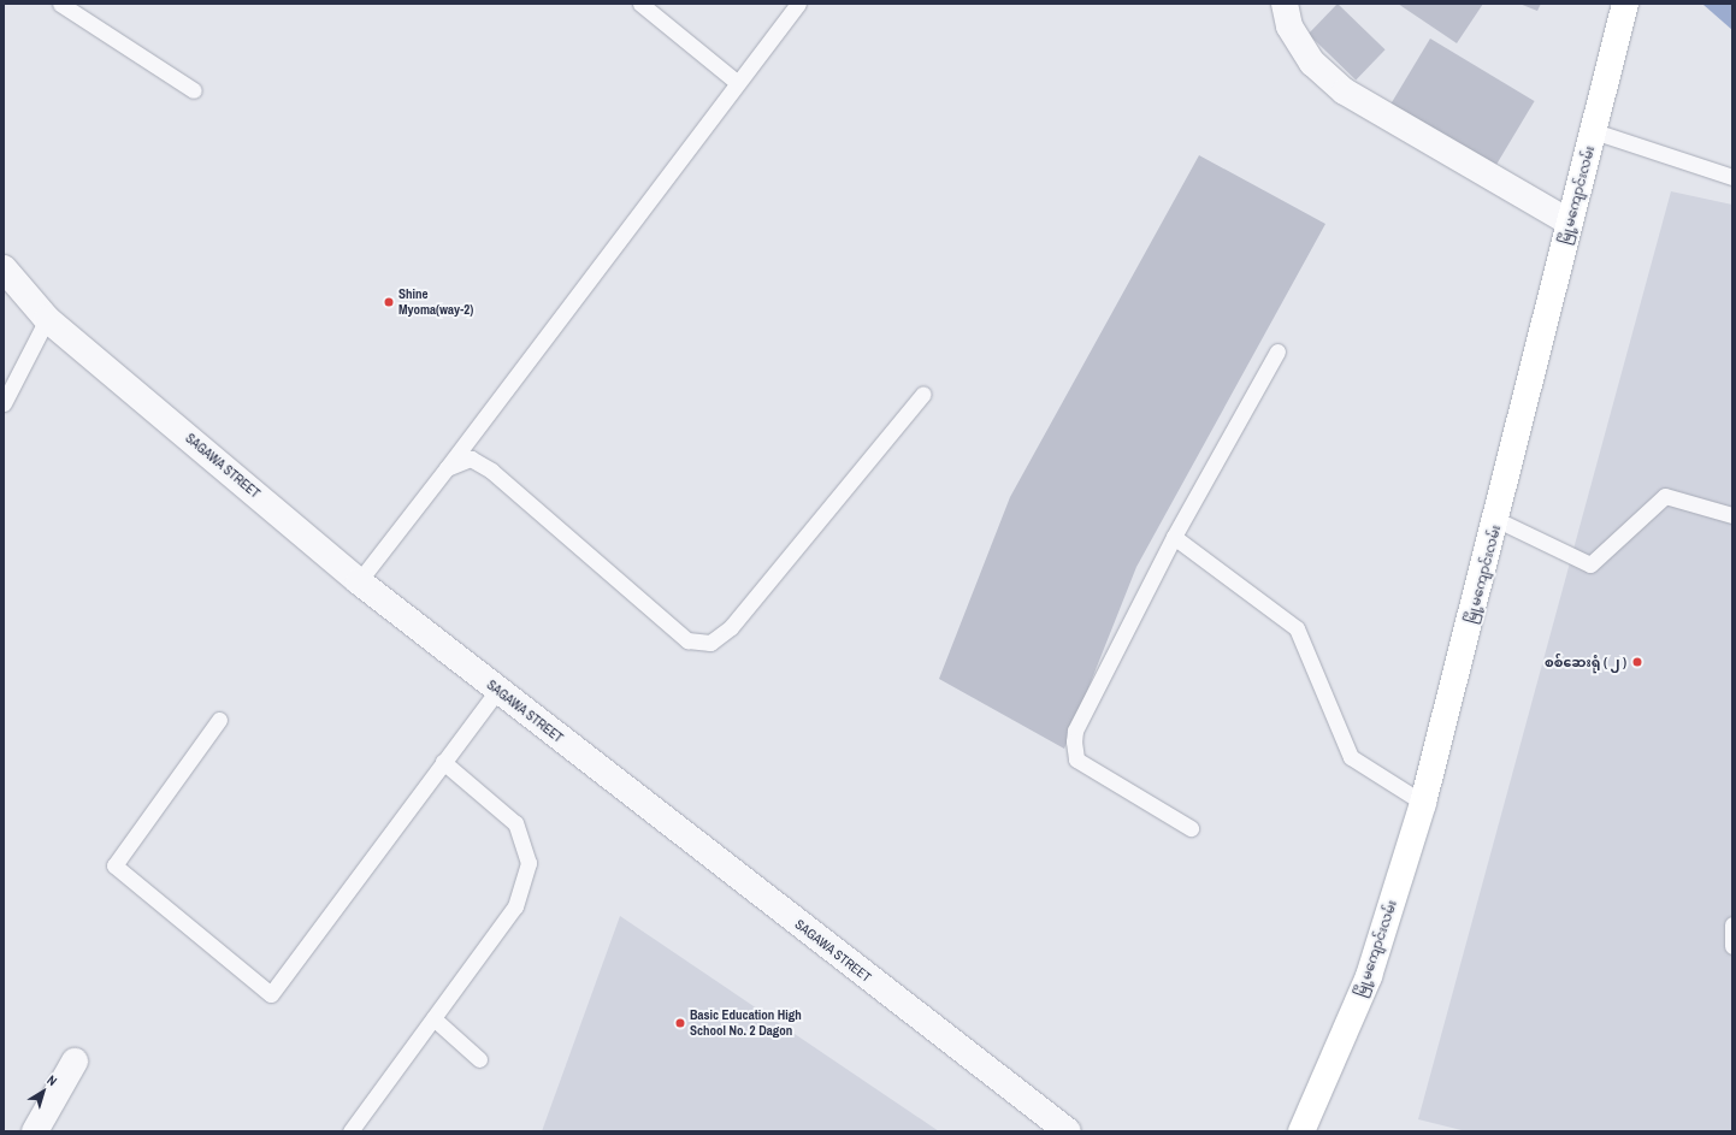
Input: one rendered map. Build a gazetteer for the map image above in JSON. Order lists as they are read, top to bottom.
{
  "streets": {
    "main road": ["မြို့မကျောင်းလမ်း"],
    "street": ["SAGAWA STREET"]
  },
  "places": ["Shine Myoma(way-2)", "စစ်ဆေးရုံ ( ၂ )", "Basic Education High School No. 2 Dagon"],
  "north": "top right"
}
